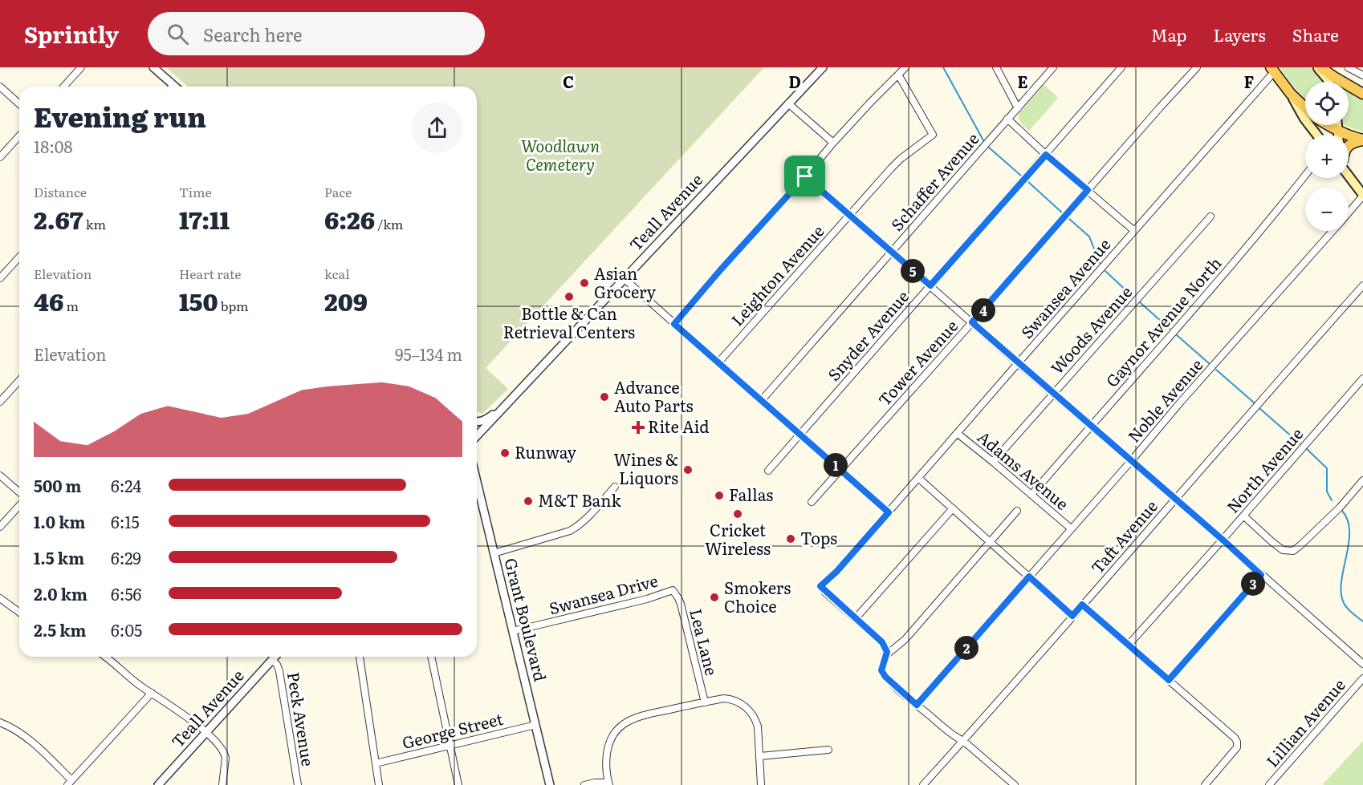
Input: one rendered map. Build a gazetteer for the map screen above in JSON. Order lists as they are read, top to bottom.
{
  "streets": {
    "street": [
      "Schaffer Avenue",
      "Teall Avenue",
      "Leighton Avenue",
      "Swansea Avenue",
      "Gaynor Avenue North",
      "Woods Avenue",
      "Snyder Avenue",
      "Tower Avenue",
      "Noble Avenue",
      "Adams Avenue",
      "North Avenue",
      "Taft Avenue",
      "Swansea Drive",
      "Grant Boulevard",
      "Lea Lane",
      "Peck Avenue",
      "Lillian Avenue",
      "George Street"
    ]
  },
  "crossings": [
    ["Teall Avenue", "Peck Avenue"],
    ["Swansea Avenue", "Adams Avenue"],
    ["Gaynor Avenue North", "Adams Avenue"],
    ["Woods Avenue", "Adams Avenue"],
    ["Noble Avenue", "Adams Avenue"],
    ["Swansea Drive", "Grant Boulevard"],
    ["Swansea Drive", "Lea Lane"],
    ["Grant Boulevard", "George Street"]
  ],
  "parks": ["Woodlawn Cemetery"],
  "places": {
    "other": [
      "Asian Grocery",
      "Bottle & Can Retrieval Centers",
      "Advance Auto Parts",
      "Runway",
      "Wines & Liquors",
      "Fallas",
      "M&T Bank",
      "Cricket Wireless",
      "Tops",
      "Smokers Choice"
    ],
    "health": ["Rite Aid"]
  },
  "page": {
    "header": "Sprintly",
    "search": "Search here",
    "nav": ["Map", "Layers", "Share"],
    "map_buttons": ["+", "−"],
    "heading": ["Evening run", "18:08"],
    "stats": [
      ["Distance", "2.67 km"],
      ["Time", "17:11"],
      ["Pace", "6:26 /km"],
      ["Elevation", "46 m"],
      ["Heart rate", "150 bpm"],
      ["kcal", "209"]
    ],
    "pins": [
      "5",
      "4",
      "1",
      "3",
      "2"
    ],
    "chart": ["Elevation", "95–134 m"],
    "list": [
      {
        "name": "500 m",
        "note": "6:24"
      },
      {
        "name": "1.0 km",
        "note": "6:15"
      },
      {
        "name": "1.5 km",
        "note": "6:29"
      },
      {
        "name": "2.0 km",
        "note": "6:56"
      },
      {
        "name": "2.5 km",
        "note": "6:05"
      }
    ]
  },
  "grid": {
    "columns": [
      "C",
      "D",
      "E",
      "F"
    ]
  }
}
